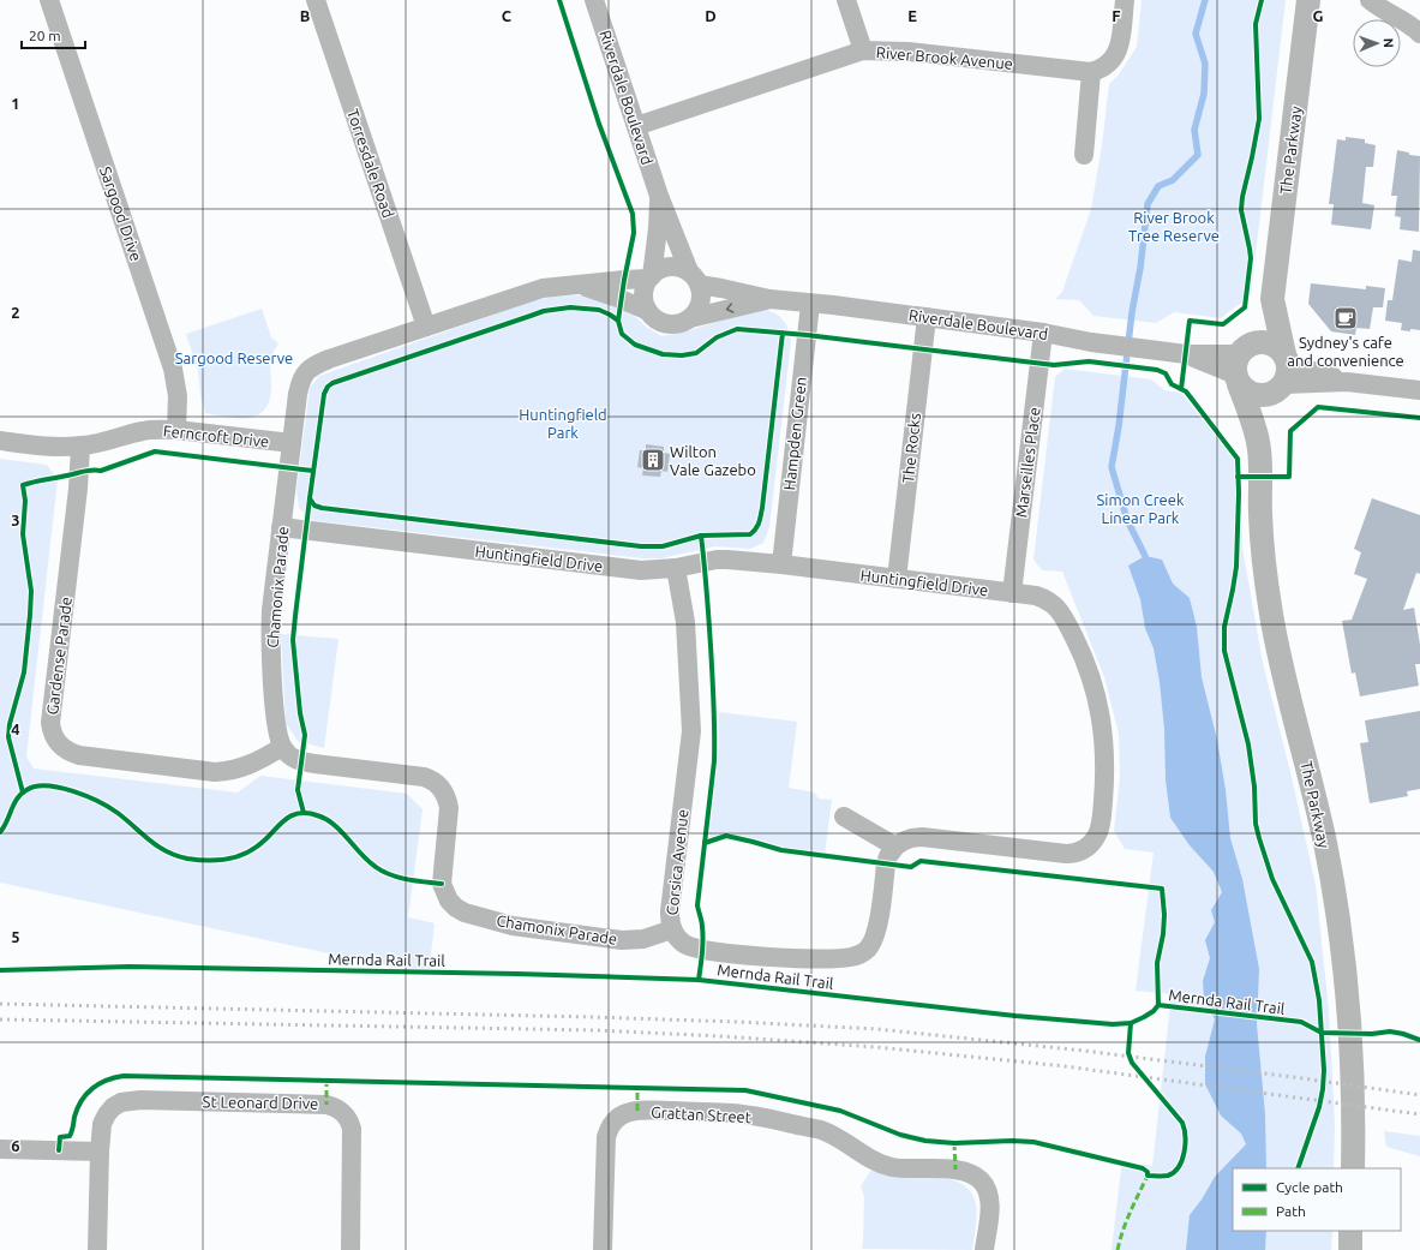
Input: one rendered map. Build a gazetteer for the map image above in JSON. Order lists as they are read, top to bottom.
{
  "streets": {
    "street": [
      "River Brook Avenue",
      "Riverdale Boulevard",
      "The Parkway",
      "Torresdale Road",
      "Sargood Drive",
      "Hampden Green",
      "Ferncroft Drive",
      "The Rocks",
      "Marseilles Place",
      "Huntingfield Drive",
      "Chamonix Parade",
      "Gardense Parade",
      "Corsica Avenue",
      "St Leonard Drive",
      "Grattan Street"
    ],
    "cycle path": ["Mernda Rail Trail"]
  },
  "crossings": [
    ["River Brook Avenue", "Riverdale Boulevard"],
    ["Riverdale Boulevard", "The Parkway"],
    ["Riverdale Boulevard", "Hampden Green"],
    ["Riverdale Boulevard", "The Rocks"],
    ["Riverdale Boulevard", "Marseilles Place"],
    ["Riverdale Boulevard", "Chamonix Parade"],
    ["Torresdale Road", "Chamonix Parade"],
    ["Sargood Drive", "Ferncroft Drive"],
    ["Hampden Green", "Huntingfield Drive"],
    ["Ferncroft Drive", "Chamonix Parade"],
    ["Ferncroft Drive", "Gardense Parade"],
    ["The Rocks", "Huntingfield Drive"],
    ["Marseilles Place", "Huntingfield Drive"],
    ["Huntingfield Drive", "Chamonix Parade"],
    ["Huntingfield Drive", "Corsica Avenue"],
    ["Chamonix Parade", "Gardense Parade"],
    ["Chamonix Parade", "Corsica Avenue"]
  ],
  "parks": [
    "River Brook Tree Reserve",
    "Sargood Reserve",
    "Huntingfield Park",
    "Simon Creek Linear Park"
  ],
  "places": {
    "cafe": ["Sydney's cafe and convenience"],
    "building": ["Wilton Vale Gazebo"]
  },
  "legend": ["Cycle path", "Path"],
  "scale_bar": "20 m",
  "north": "right",
  "grid": {
    "columns": [
      "B",
      "C",
      "D",
      "E",
      "F",
      "G"
    ],
    "rows": [
      "1",
      "2",
      "3",
      "4",
      "5",
      "6"
    ]
  }
}
